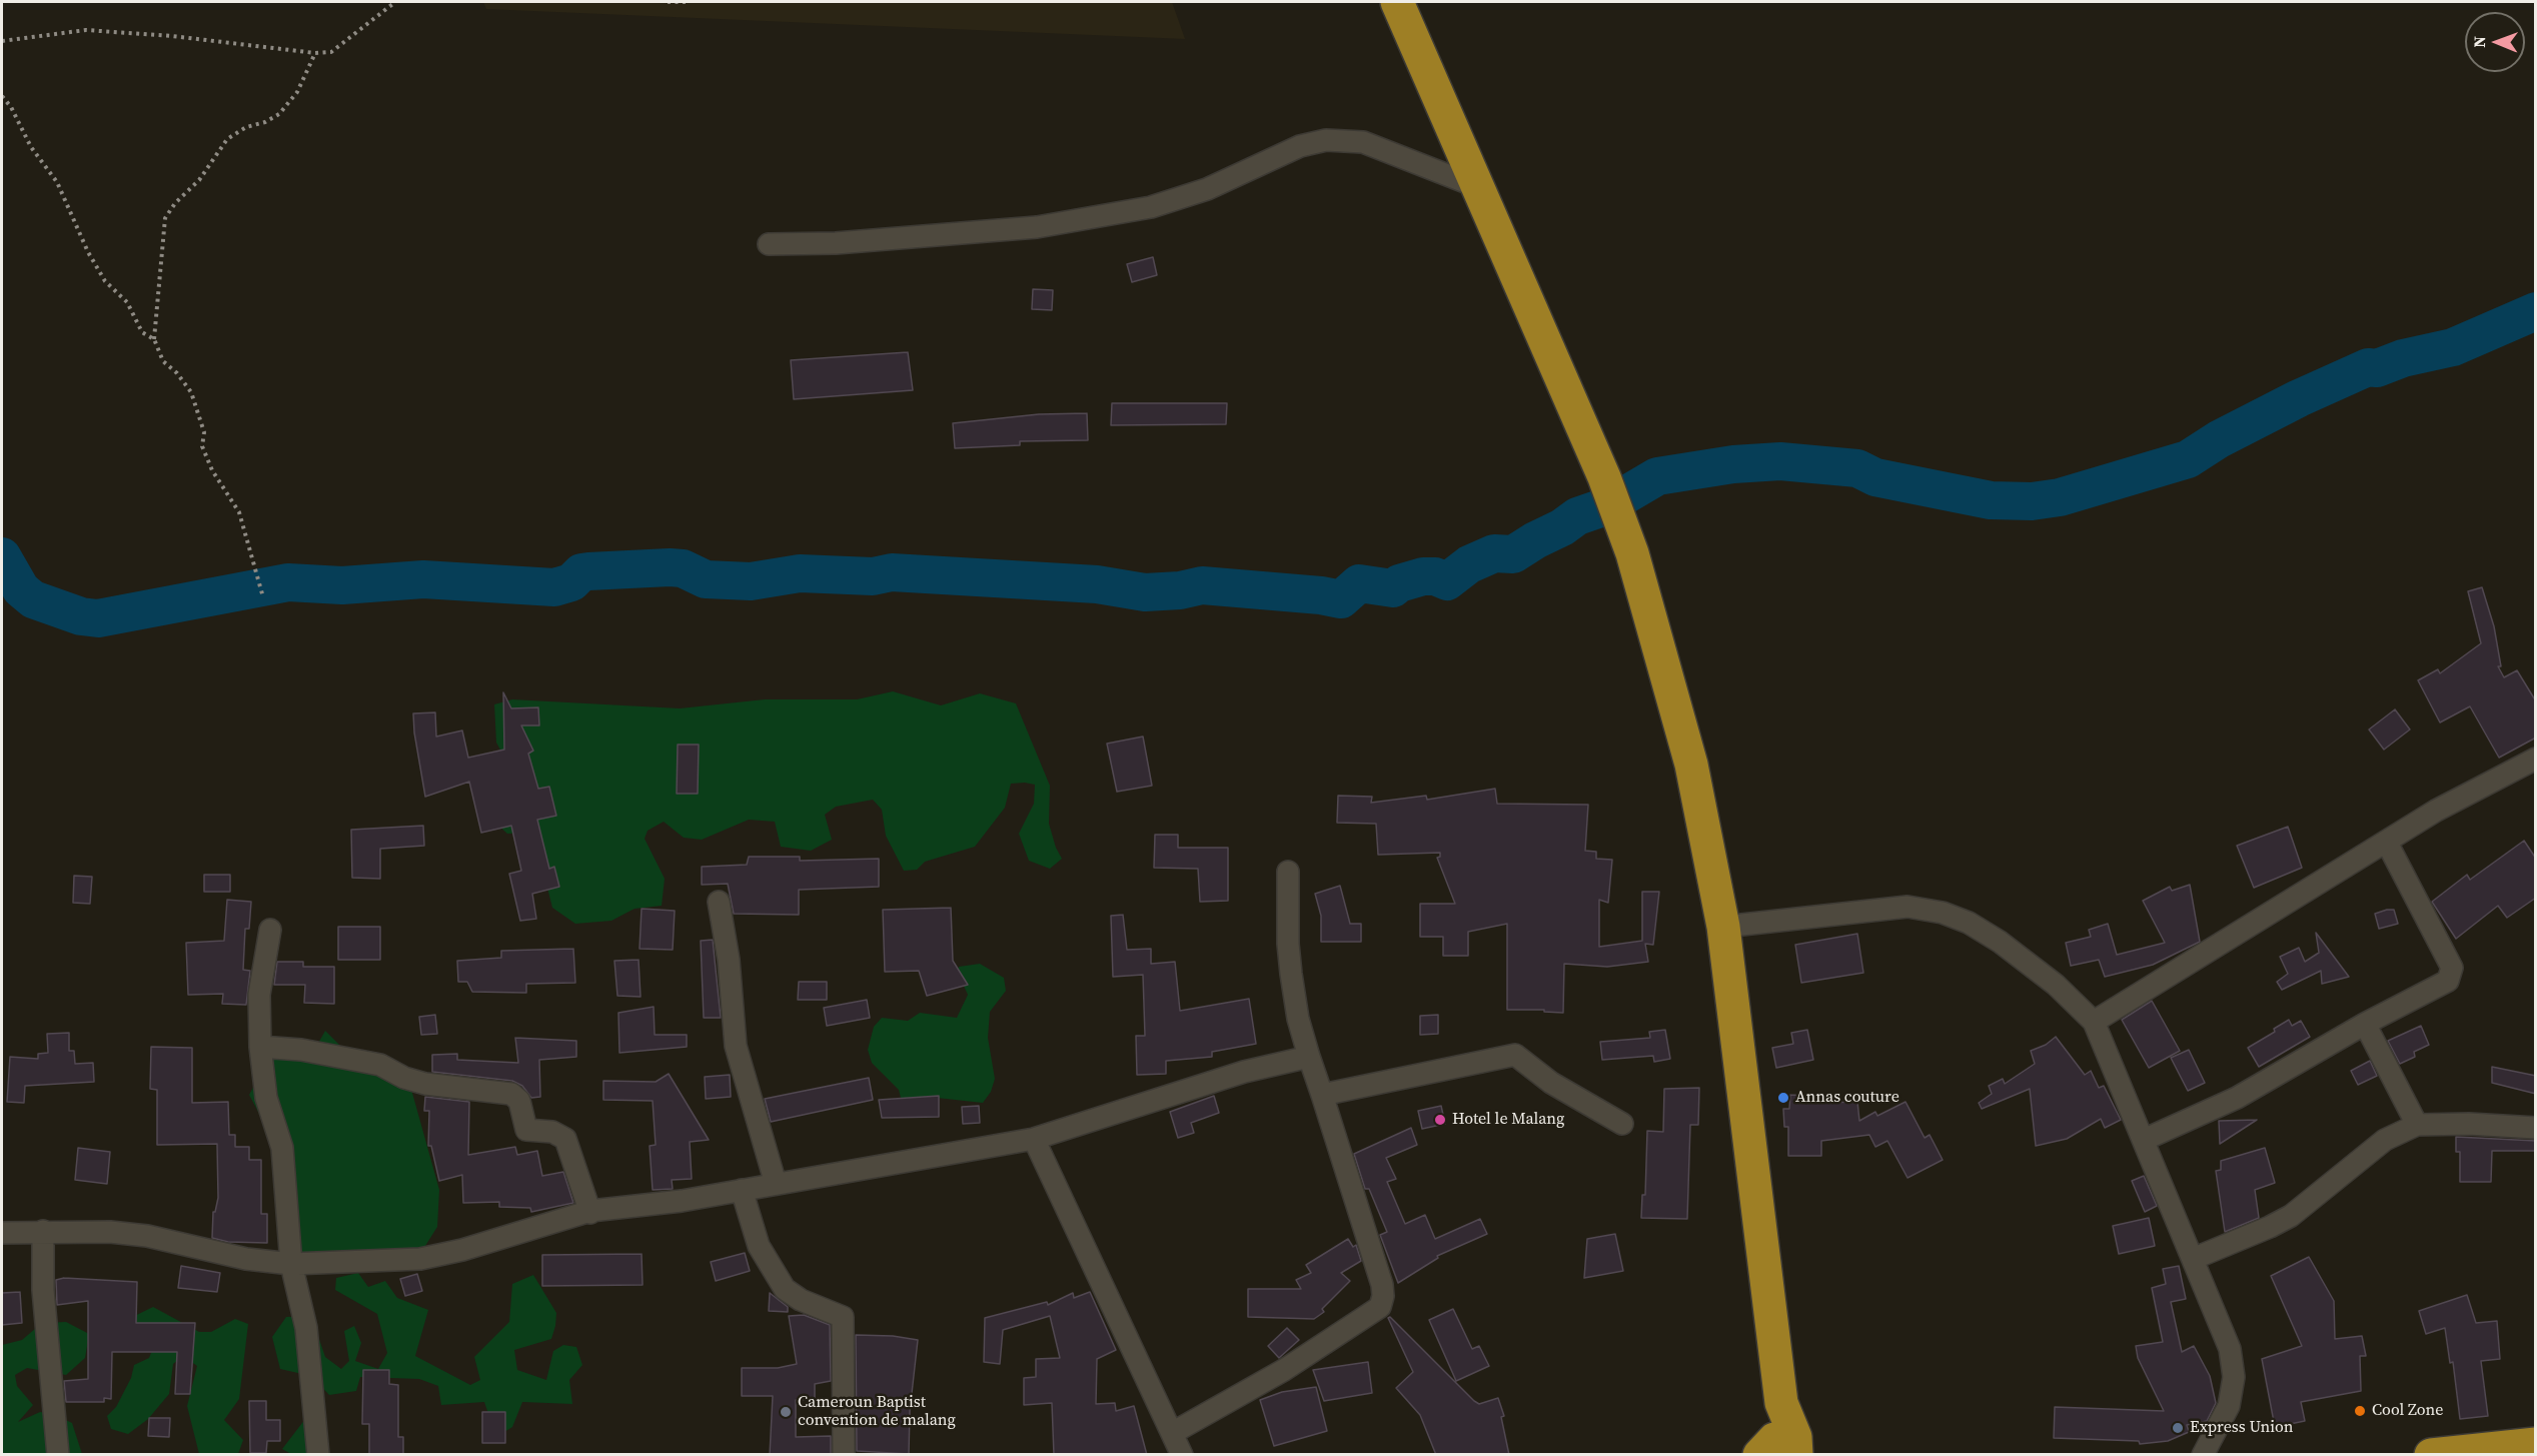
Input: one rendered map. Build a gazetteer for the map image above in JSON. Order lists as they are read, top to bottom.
{
  "places": [
    "Annas couture",
    "Hotel le Malang",
    "Cool Zone",
    "Cameroun Baptist convention de malang",
    "Express Union"
  ],
  "north": "left"
}
